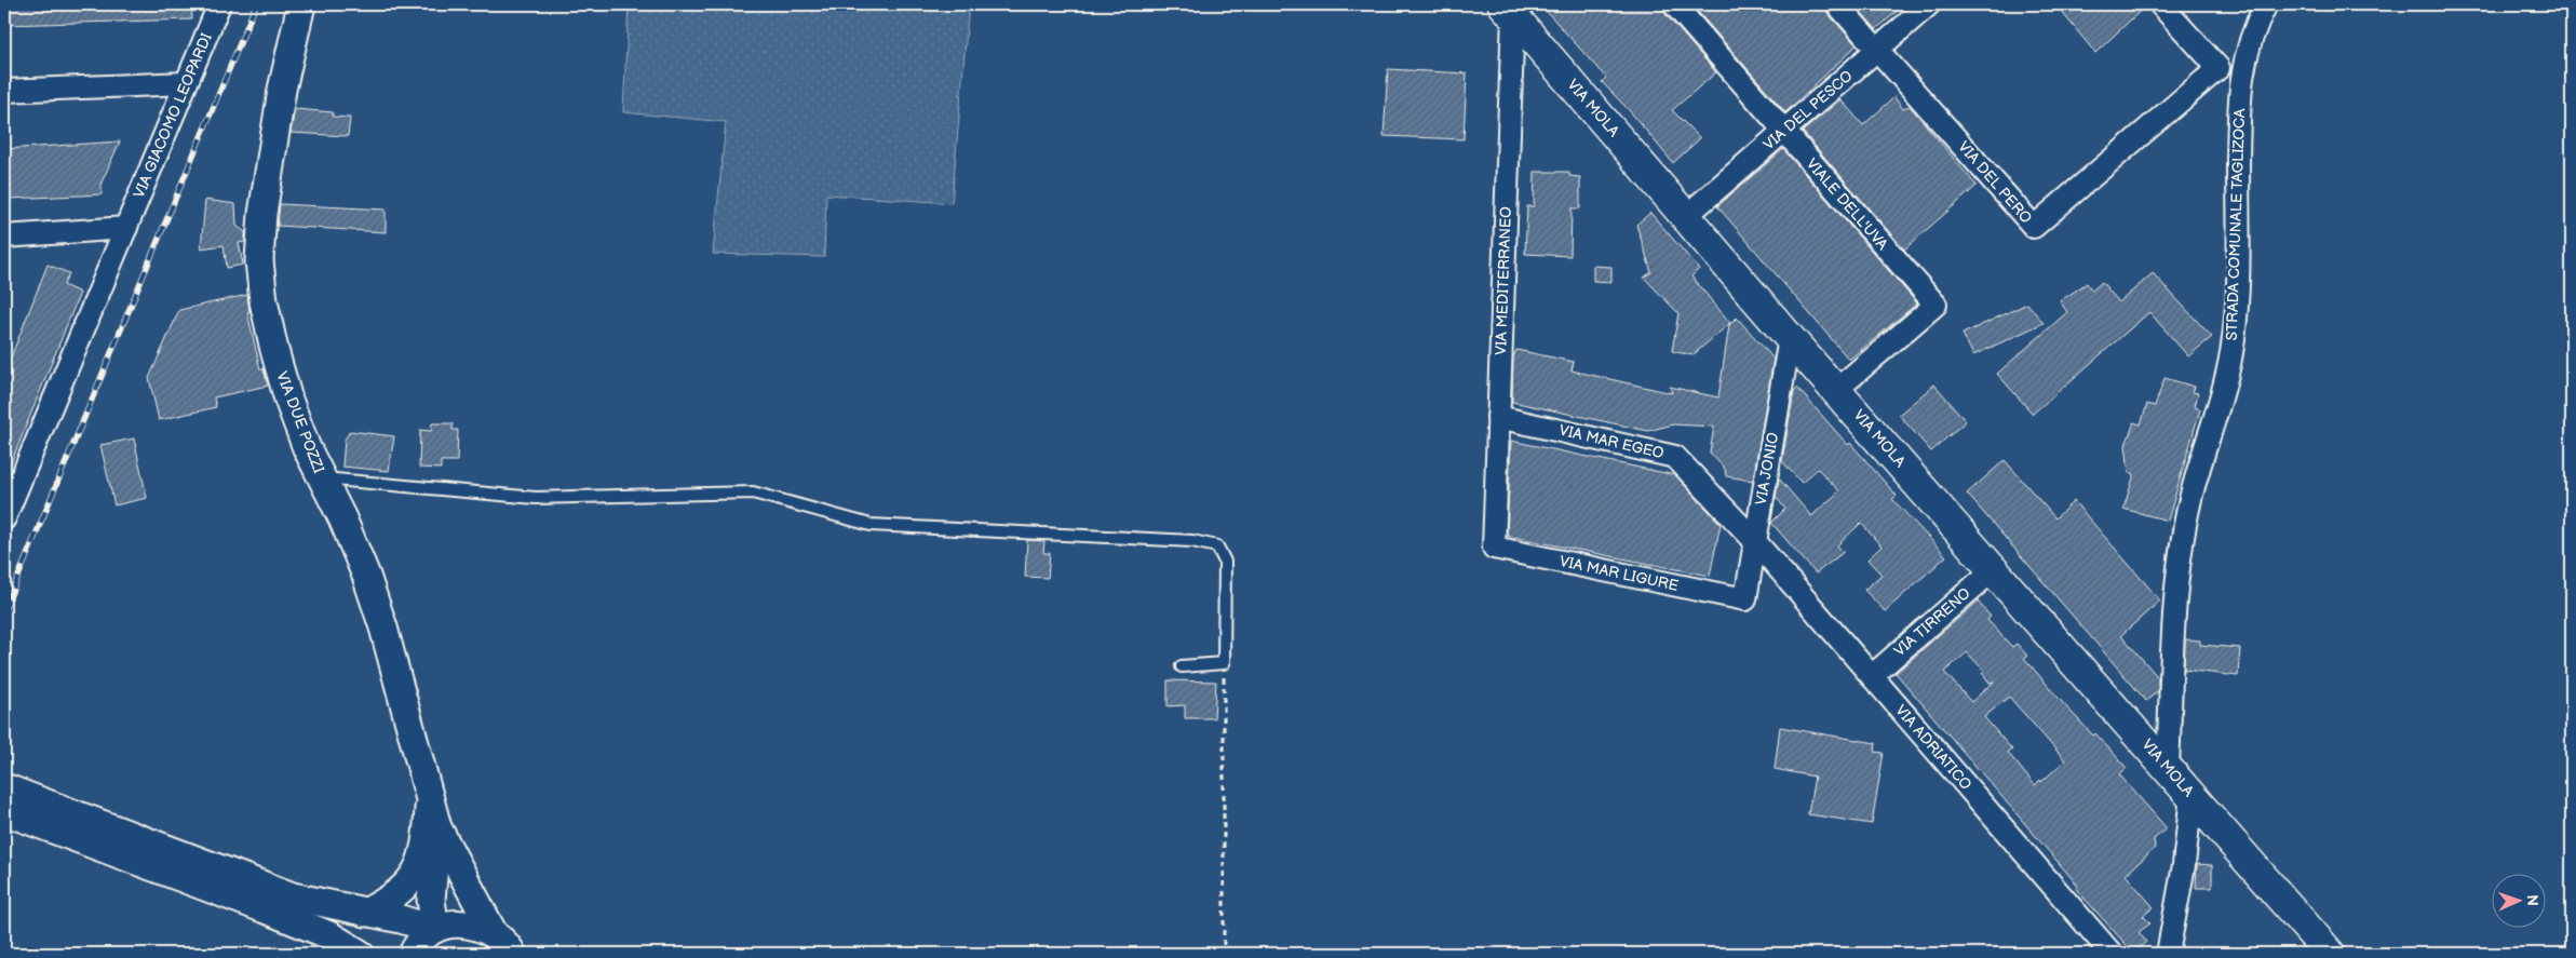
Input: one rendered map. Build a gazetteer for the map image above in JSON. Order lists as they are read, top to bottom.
{
  "streets": {
    "main road": ["VIA MOLA"],
    "street": [
      "VIA DEL PESCO",
      "VIA GIACOMO LEOPARDI",
      "VIA DEL PERO",
      "VIALE DELL'UVA",
      "STRADA COMUNALE TAGLIZOCA",
      "VIA MEDITERRANEO",
      "VIA DUE POZZI",
      "VIA MAR EGEO",
      "VIA JONIO",
      "VIA MAR LIGURE",
      "VIA TIRRENO",
      "VIA ADRIATICO"
    ]
  },
  "crossings": [
    ["VIA MOLA", "VIA DEL PESCO"],
    ["VIA MOLA", "VIALE DELL'UVA"],
    ["VIA MOLA", "STRADA COMUNALE TAGLIZOCA"],
    ["VIA MOLA", "VIA MEDITERRANEO"],
    ["VIA MOLA", "VIA JONIO"],
    ["VIA MOLA", "VIA TIRRENO"],
    ["VIA DEL PESCO", "VIA DEL PERO"],
    ["VIA DEL PESCO", "VIALE DELL'UVA"],
    ["VIA MEDITERRANEO", "VIA MAR EGEO"],
    ["VIA MEDITERRANEO", "VIA MAR LIGURE"],
    ["VIA MAR EGEO", "VIA JONIO"],
    ["VIA MAR EGEO", "VIA ADRIATICO"],
    ["VIA JONIO", "VIA MAR LIGURE"],
    ["VIA JONIO", "VIA ADRIATICO"],
    ["VIA TIRRENO", "VIA ADRIATICO"]
  ],
  "north": "right"
}
